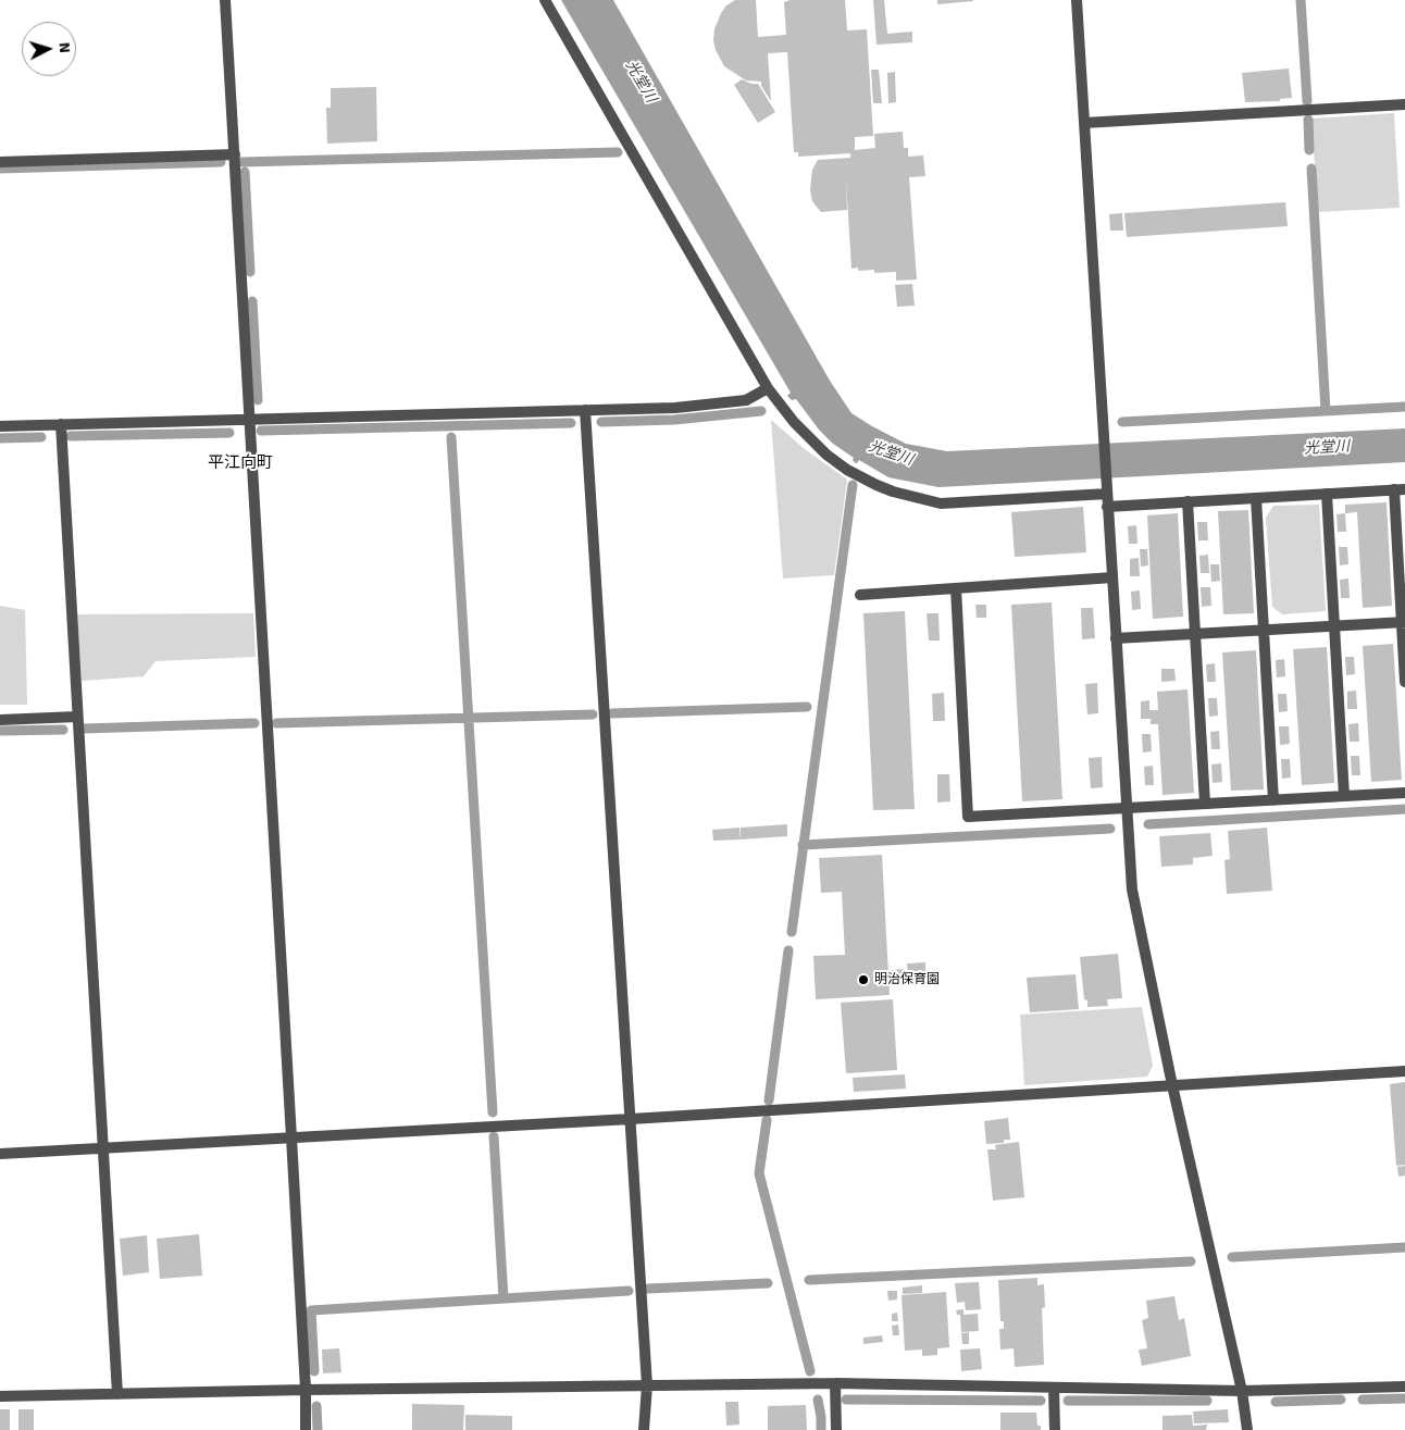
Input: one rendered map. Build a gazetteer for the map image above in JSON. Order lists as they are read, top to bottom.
{
  "districts": ["平江向町"],
  "water": ["光堂川"],
  "places": ["明治保育園"],
  "north": "right"
}
